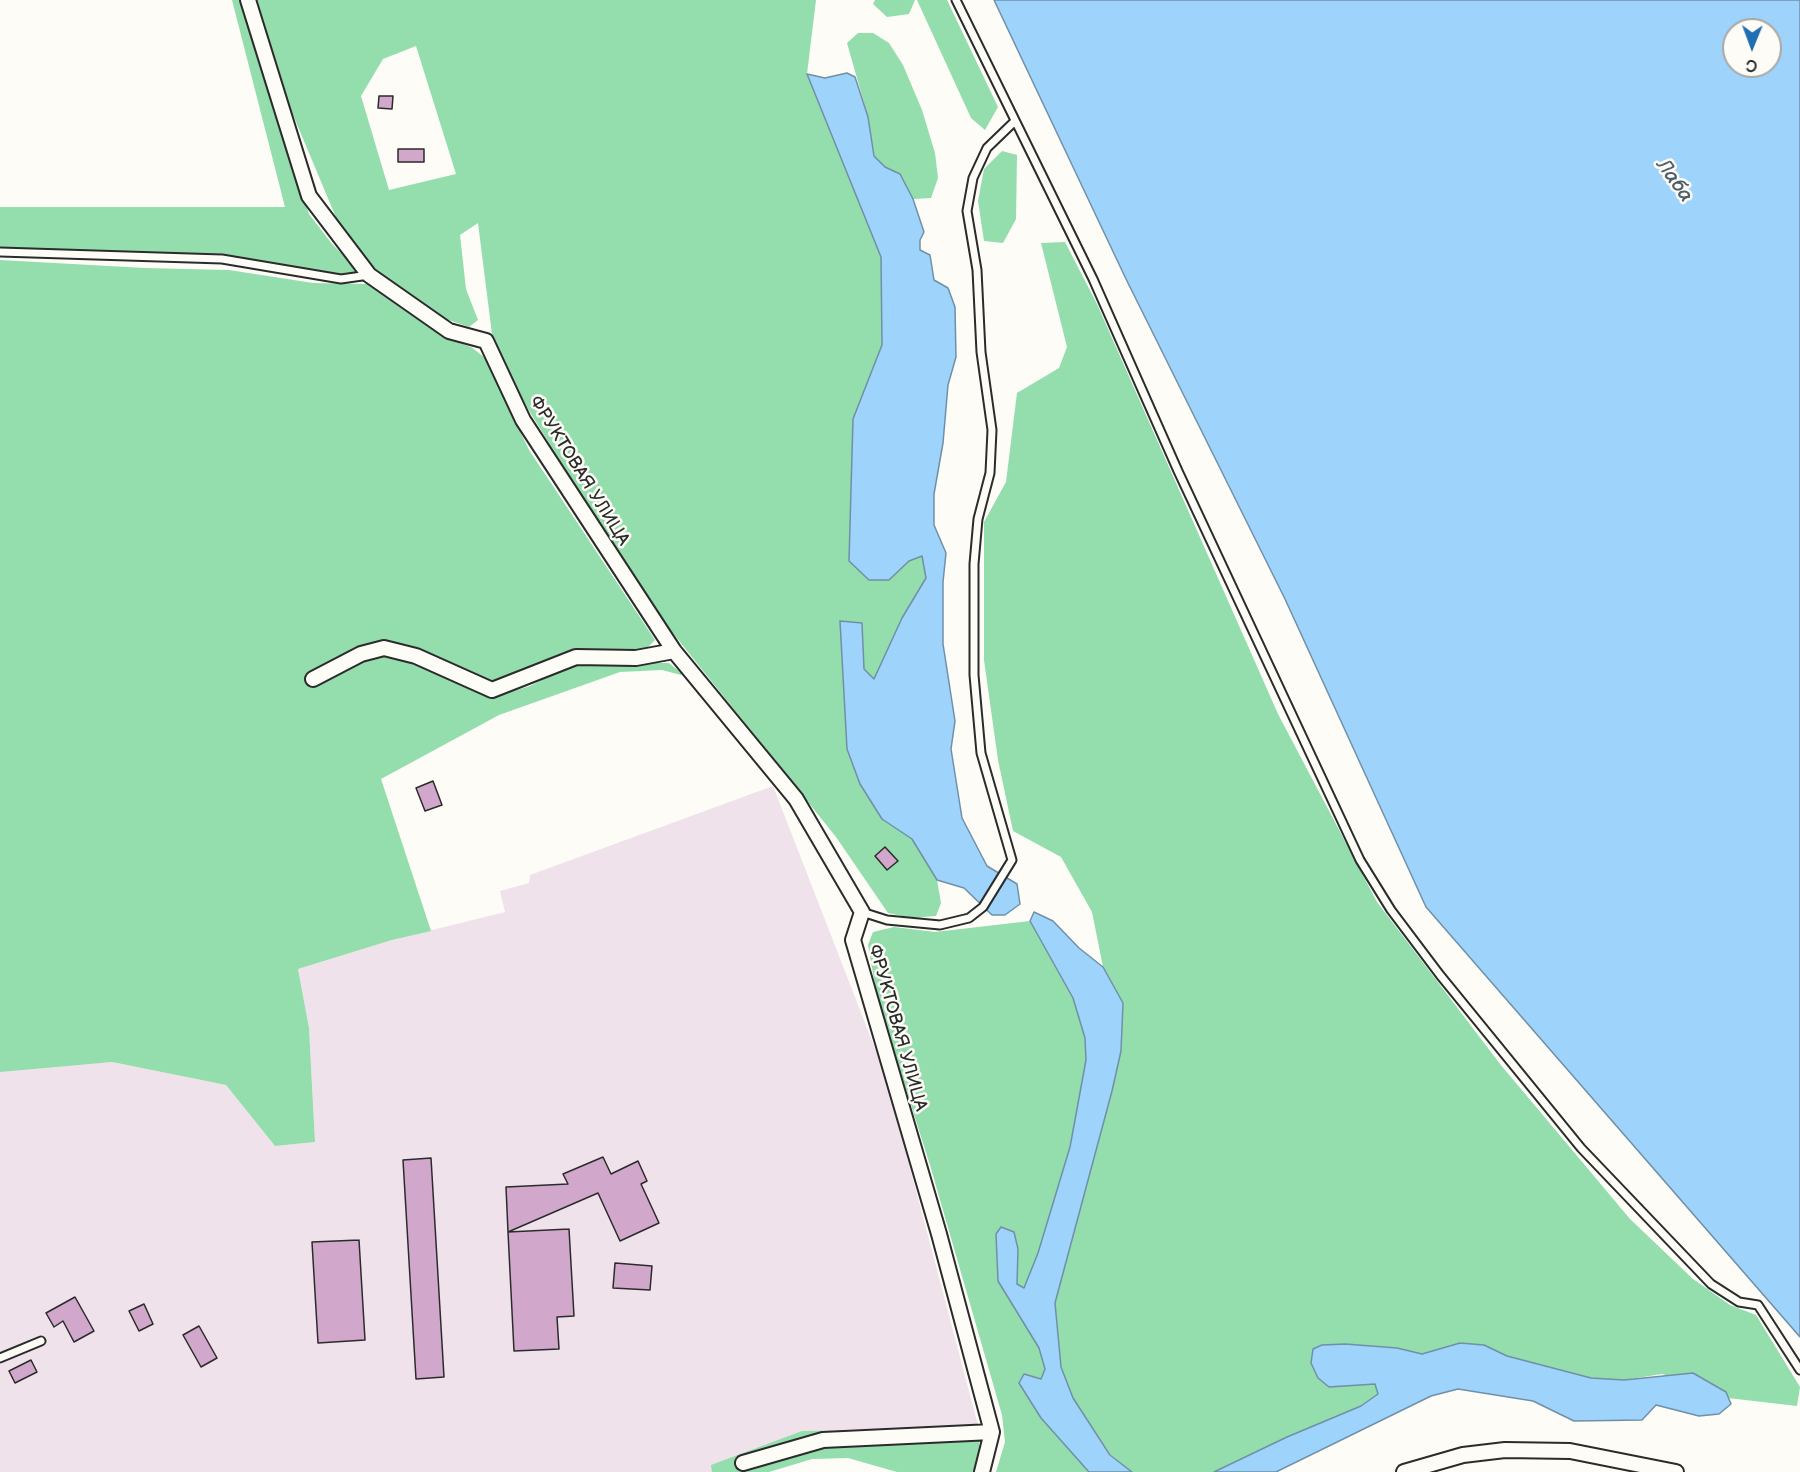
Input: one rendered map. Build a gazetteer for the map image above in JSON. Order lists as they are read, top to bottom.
{
  "streets": {
    "street": ["ФРУКТОВАЯ УЛИЦА"]
  },
  "water": ["Лаба"],
  "north": "bottom"
}
